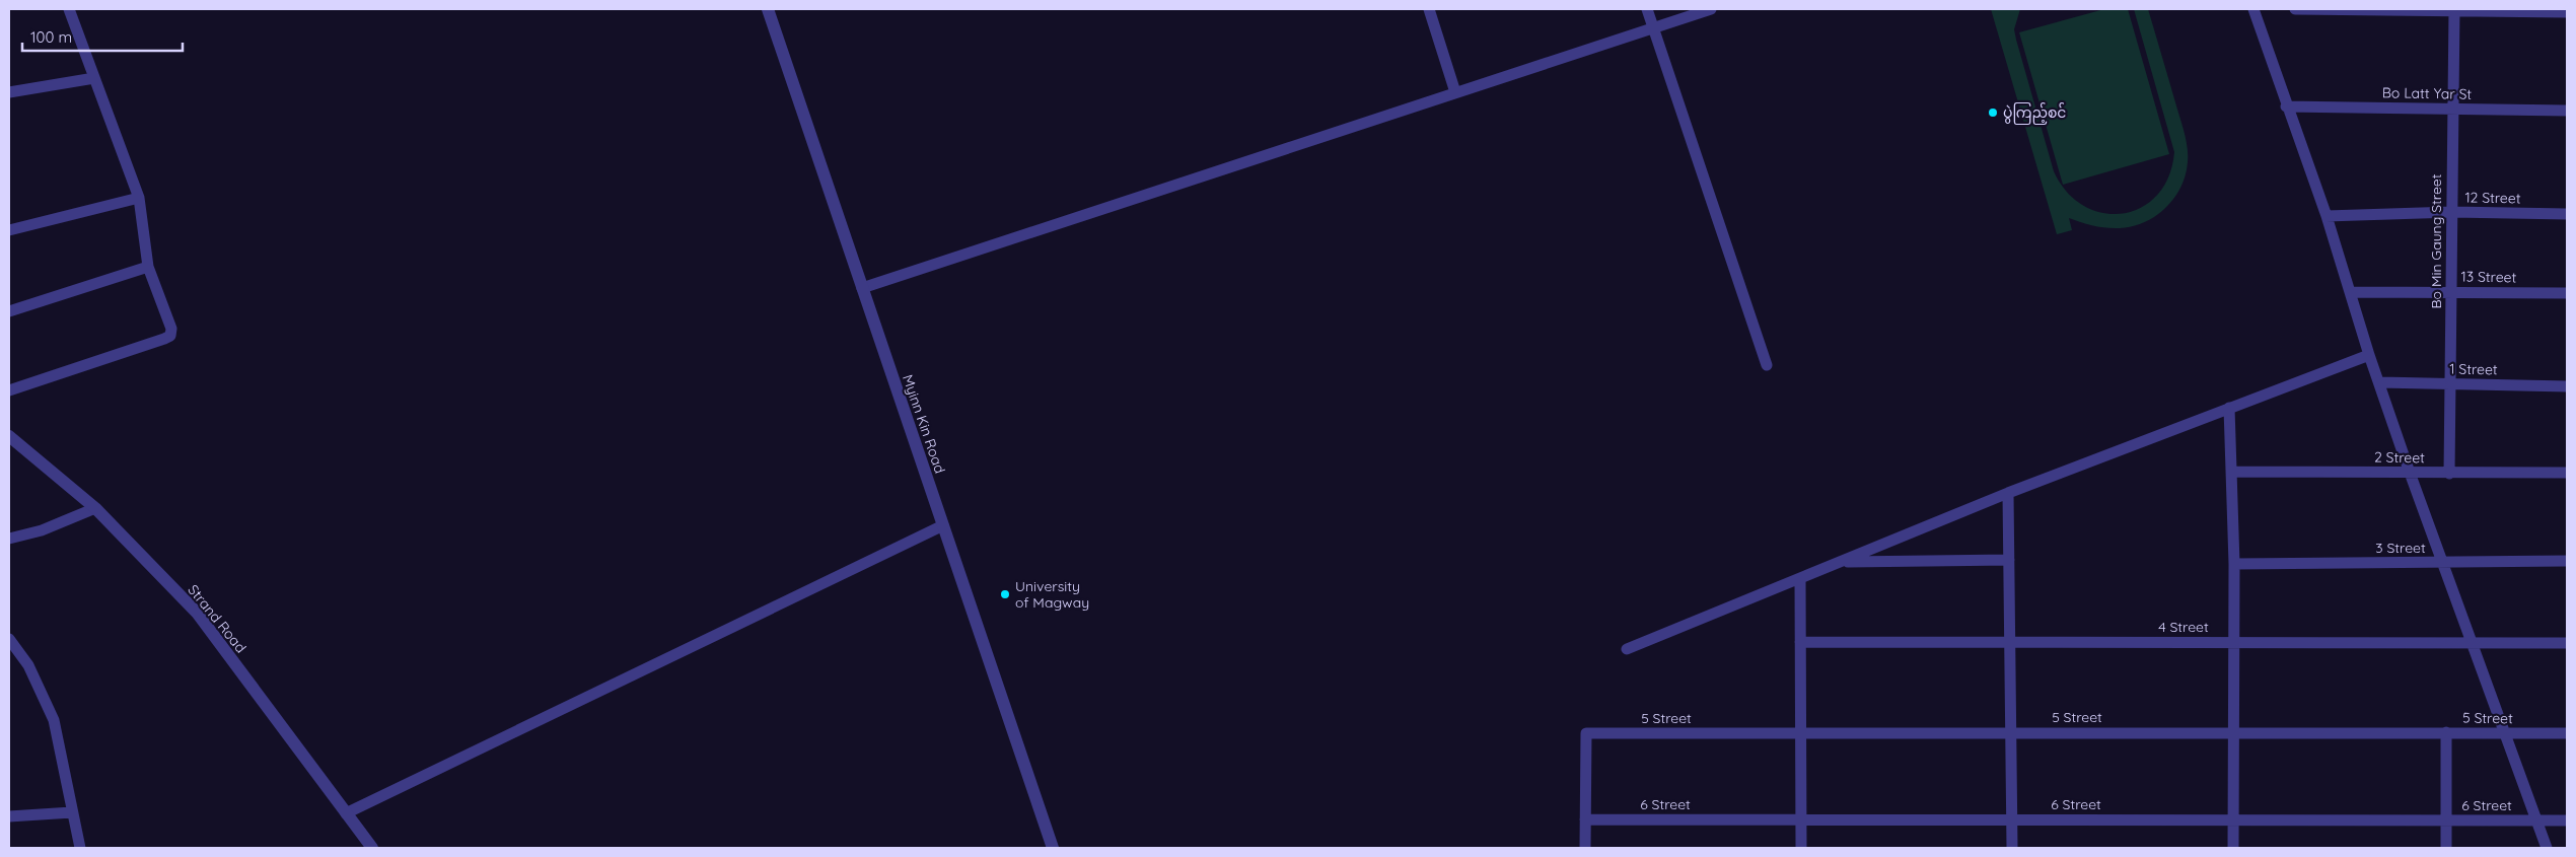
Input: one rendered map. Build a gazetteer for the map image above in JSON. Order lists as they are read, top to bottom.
{
  "streets": {
    "street": [
      "Bo Latt Yar St",
      "12 Street",
      "Bo Min Gaung Street",
      "13 Street",
      "1 Street",
      "Myinn Kin Road",
      "2 Street",
      "3 Street",
      "Strand Road",
      "4 Street",
      "5 Street",
      "6 Street"
    ]
  },
  "crossings": [
    ["Bo Latt Yar St", "Bo Min Gaung Street"],
    ["12 Street", "Bo Min Gaung Street"],
    ["Bo Min Gaung Street", "13 Street"],
    ["Bo Min Gaung Street", "1 Street"],
    ["Bo Min Gaung Street", "2 Street"],
    ["5 Street", "6 Street"]
  ],
  "places": ["ပွဲကြည့်စင်", "University of Magway"],
  "scale_bar": "100 m"
}
